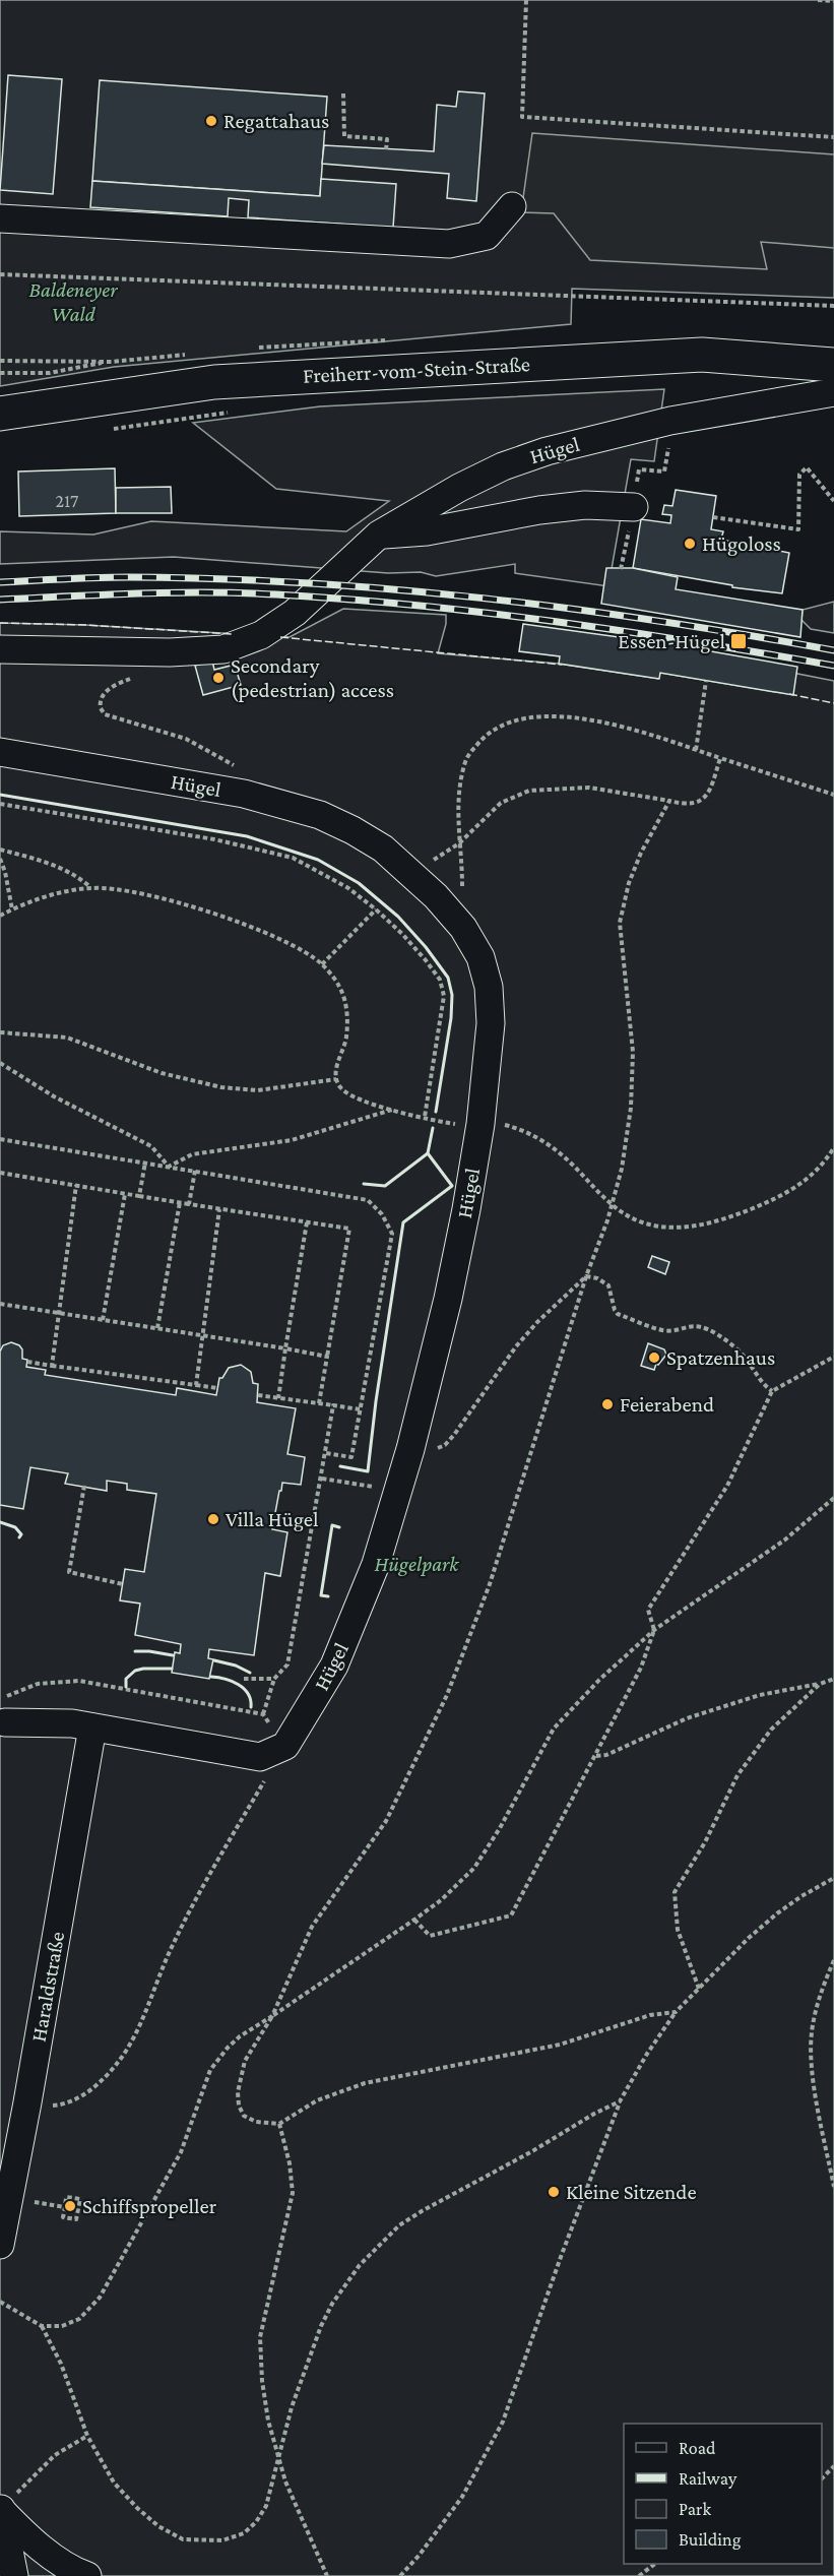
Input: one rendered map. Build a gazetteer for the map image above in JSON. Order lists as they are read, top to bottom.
{
  "streets": {
    "main road": ["Freiherr-vom-Stein-Straße"],
    "lane": ["Hügel", "Haraldstraße"]
  },
  "parks": ["Baldeneyer Wald", "Hügelpark"],
  "places": {
    "other": [
      "Regattahaus",
      "Hügoloss",
      "Secondary (pedestrian) access",
      "Spatzenhaus",
      "Feierabend",
      "Villa Hügel",
      "Kleine Sitzende",
      "Schiffspropeller"
    ],
    "transit": ["Essen-Hügel"]
  },
  "house_numbers": ["217"],
  "legend": [
    "Road",
    "Railway",
    "Park",
    "Building"
  ]
}
